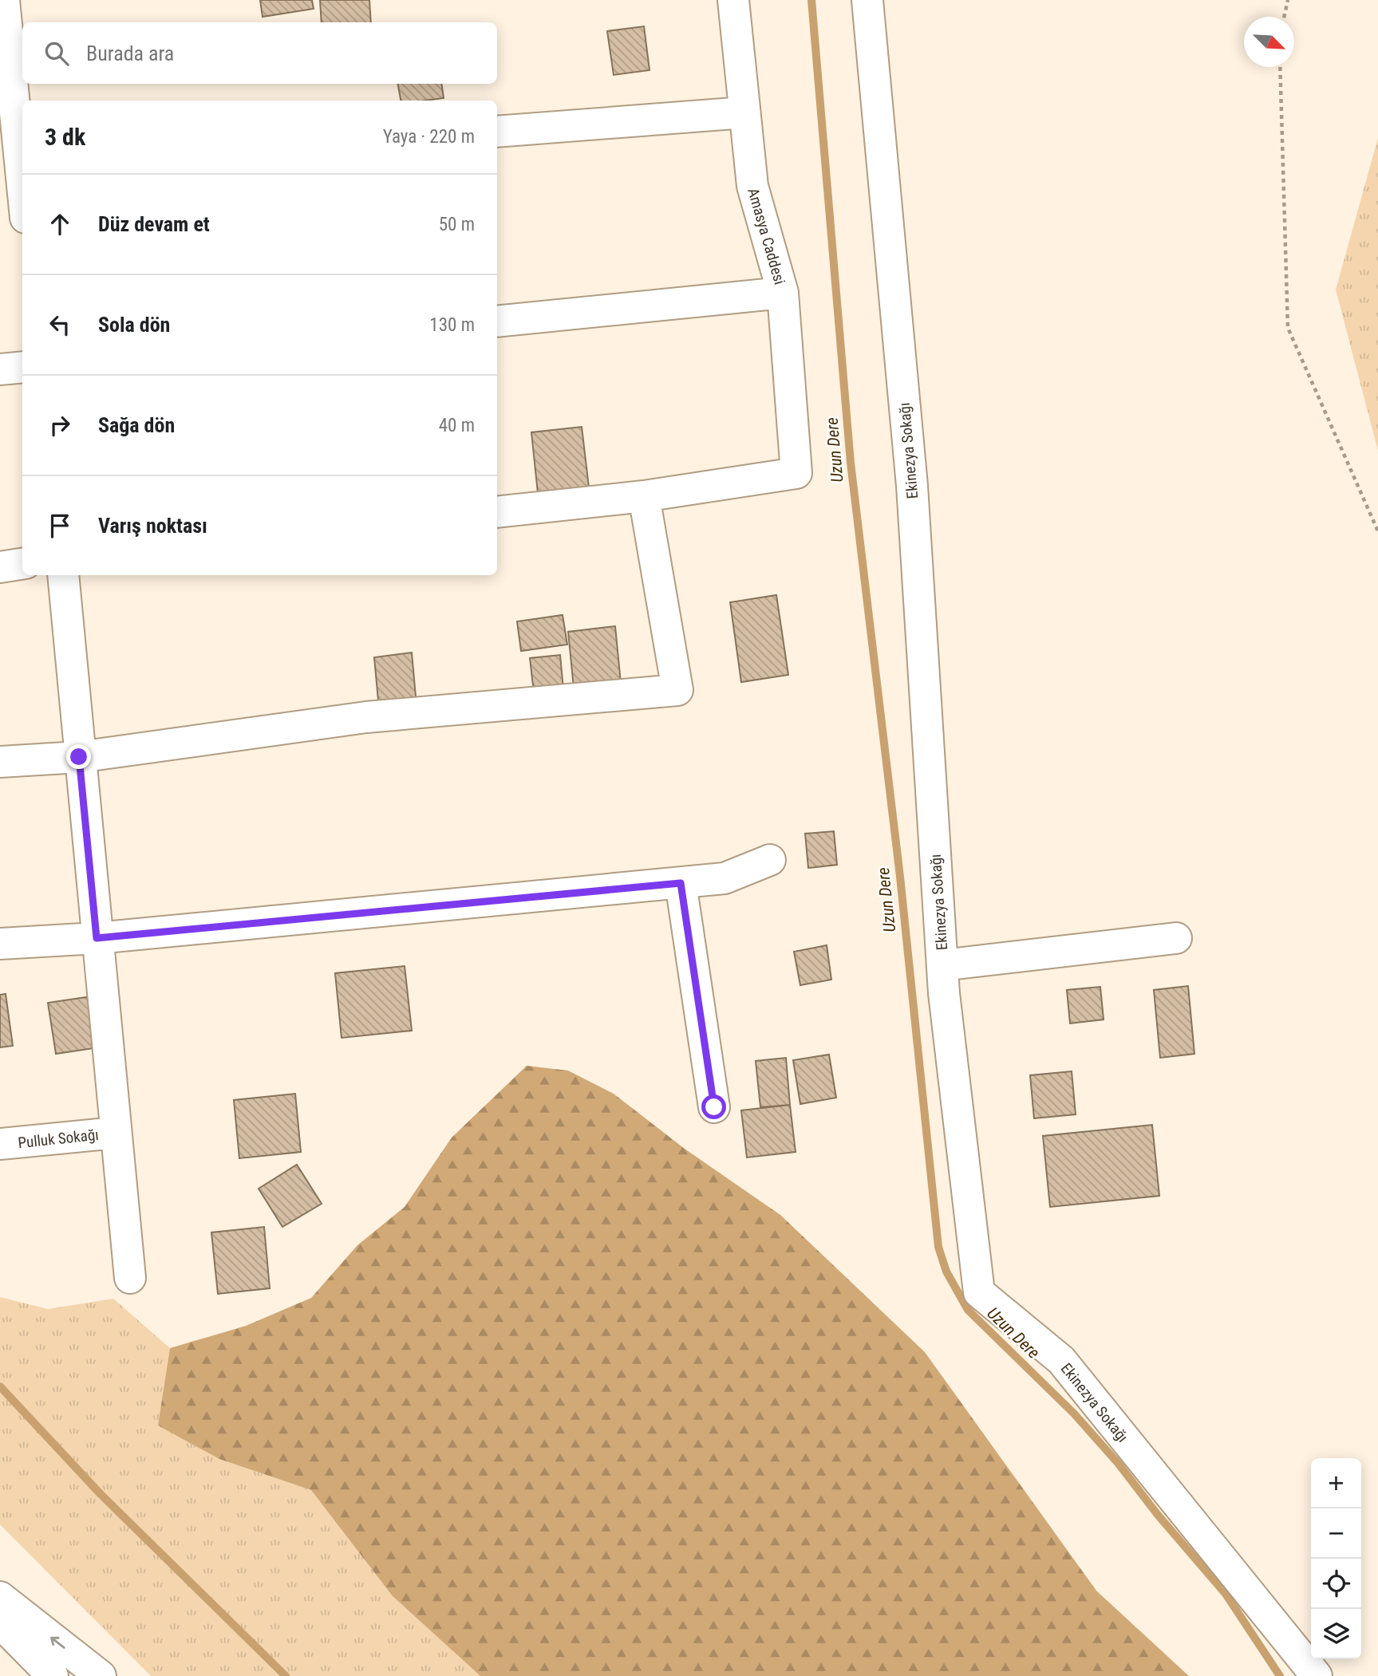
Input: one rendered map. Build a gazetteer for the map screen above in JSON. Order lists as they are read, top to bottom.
{
  "streets": {
    "main road": ["Amasya Caddesi", "Ekinezya Sokağı", "Pulluk Sokağı"]
  },
  "water": ["Uzun Dere"],
  "north": "bottom right",
  "page": {
    "search": "Burada ara",
    "heading": ["3 dk", "Yaya · 220 m"],
    "list": [
      ["Düz devam et", "50 m"],
      ["Sola dön", "130 m"],
      ["Sağa dön", "40 m"],
      "Varış noktası"
    ],
    "map_buttons": ["+", "−"]
  }
}
